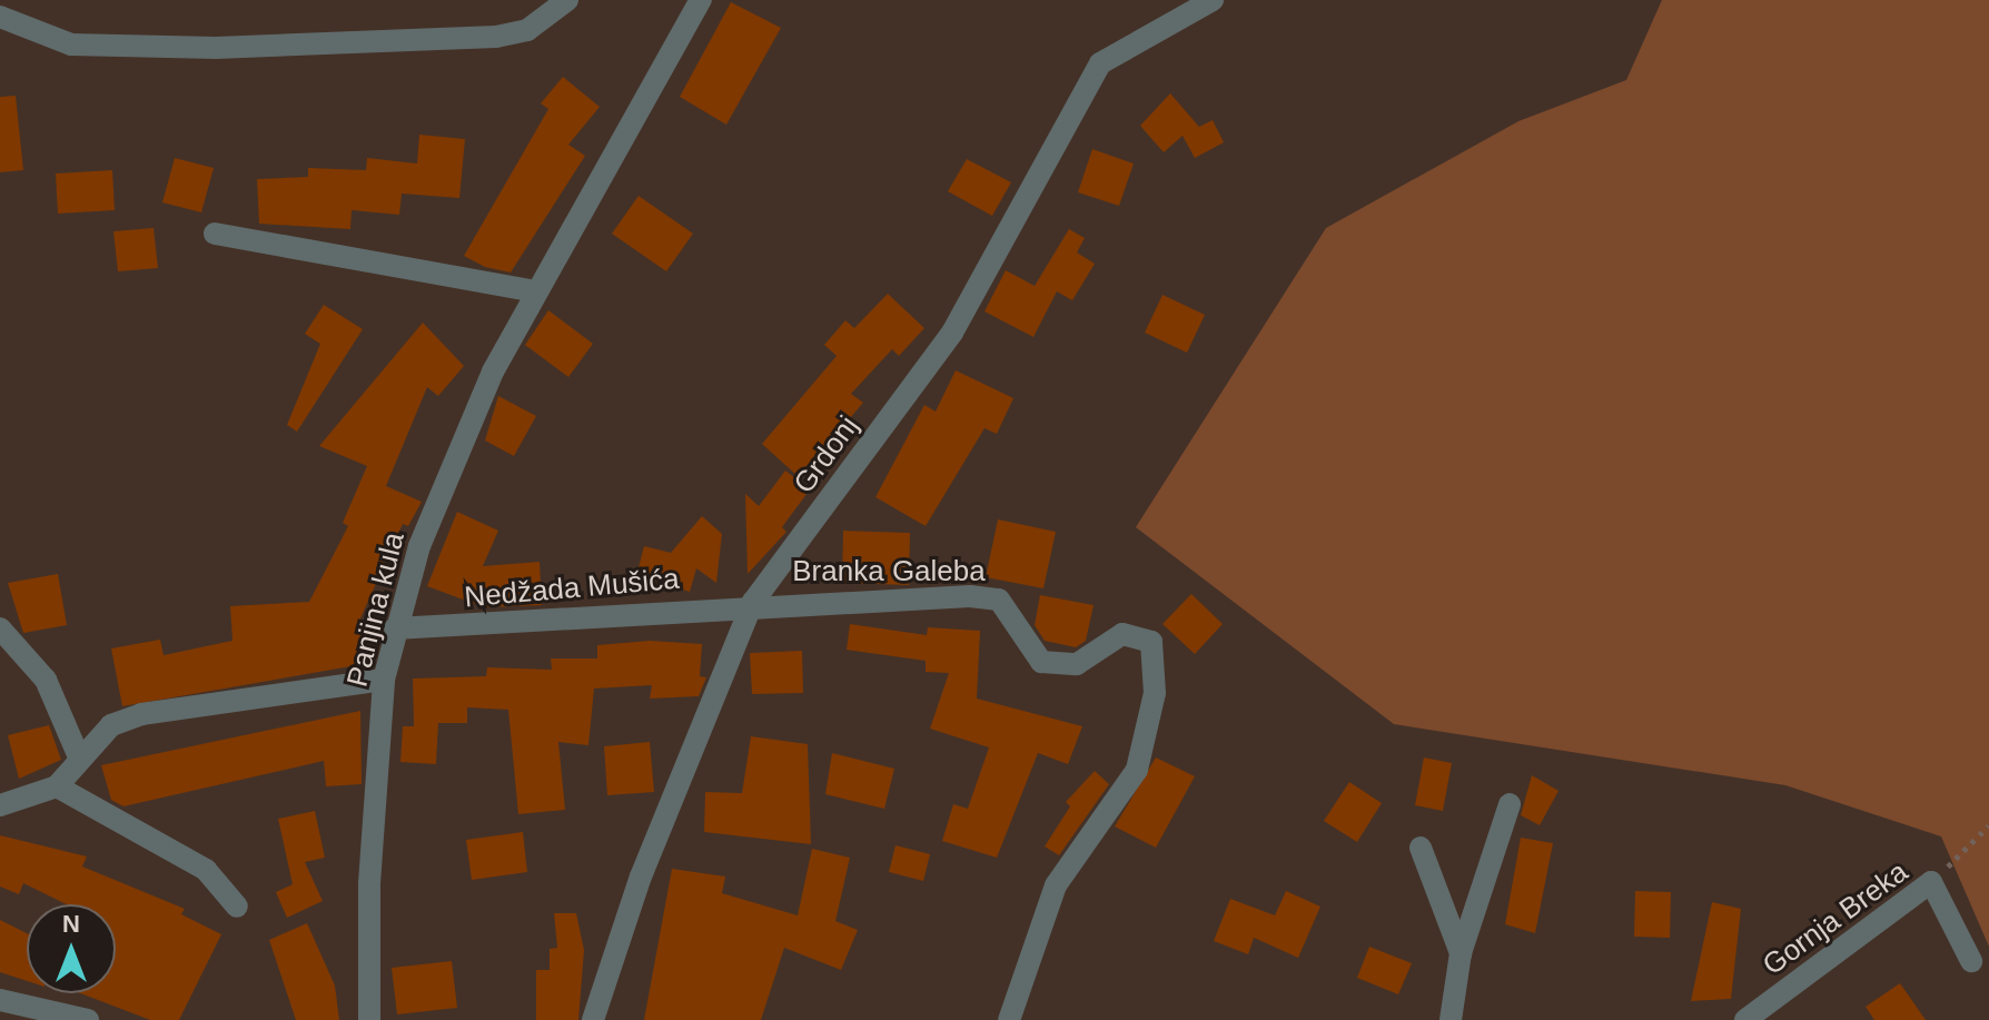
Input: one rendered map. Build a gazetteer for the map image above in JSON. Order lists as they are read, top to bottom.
{
  "streets": {
    "street": [
      "Grdonj",
      "Branka Galeba",
      "Nedžada Mušića",
      "Panjina kula",
      "Gornja Breka"
    ]
  },
  "crossings": [
    ["Grdonj", "Branka Galeba"],
    ["Grdonj", "Nedžada Mušića"],
    ["Branka Galeba", "Nedžada Mušića"],
    ["Nedžada Mušića", "Panjina kula"]
  ],
  "north": "top"
}
